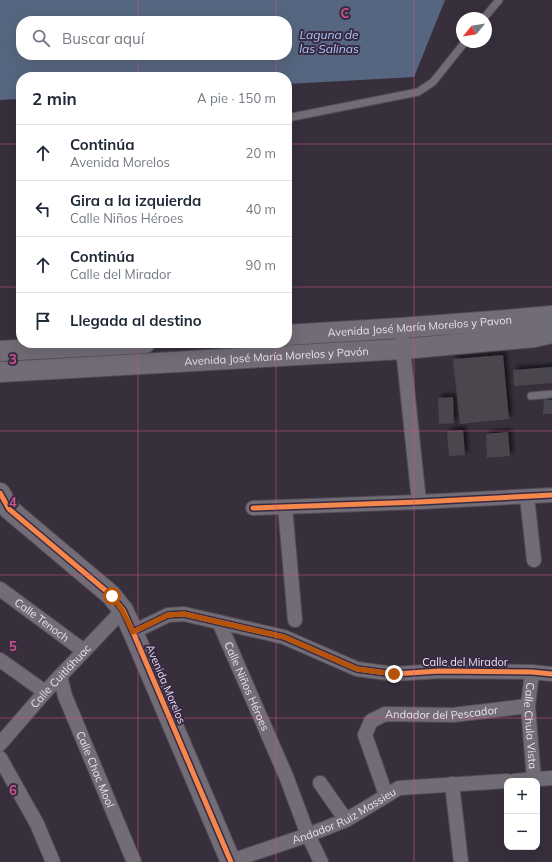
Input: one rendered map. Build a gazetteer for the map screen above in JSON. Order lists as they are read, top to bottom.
{
  "streets": {
    "main road": ["Avenida José María Morelos y Pavon", "Avenida José María Morelos y Pavón", "Avenida Morelos"],
    "street": [
      "Calle Tenoch",
      "Calle del Mirador",
      "Calle Cuitláhuac",
      "Calle Niños Héroes",
      "Andador del Pescador",
      "Calle Chula Vista",
      "Calle Chac Mool",
      "Andador Ruiz Massieu"
    ]
  },
  "crossings": [
    ["Calle Tenoch", "Calle Cuitláhuac"],
    ["Calle del Mirador", "Calle Niños Héroes"],
    ["Calle del Mirador", "Calle Chula Vista"],
    ["Calle Cuitláhuac", "Avenida Morelos"],
    ["Calle Cuitláhuac", "Calle Chac Mool"],
    ["Avenida Morelos", "Andador Ruiz Massieu"],
    ["Calle Niños Héroes", "Andador Ruiz Massieu"],
    ["Andador del Pescador", "Calle Chula Vista"],
    ["Andador del Pescador", "Andador Ruiz Massieu"]
  ],
  "water": ["Laguna de las Salinas"],
  "north": "bottom left",
  "page": {
    "search": "Buscar aquí",
    "heading": ["2 min", "A pie · 150 m"],
    "list": [
      ["Continúa", "Avenida Morelos", "20 m"],
      ["Gira a la izquierda", "Calle Niños Héroes", "40 m"],
      ["Continúa", "Calle del Mirador", "90 m"],
      "Llegada al destino"
    ],
    "map_buttons": ["+", "−"]
  },
  "grid": {
    "columns": ["C"],
    "rows": [
      "3",
      "4",
      "5",
      "6"
    ]
  }
}
